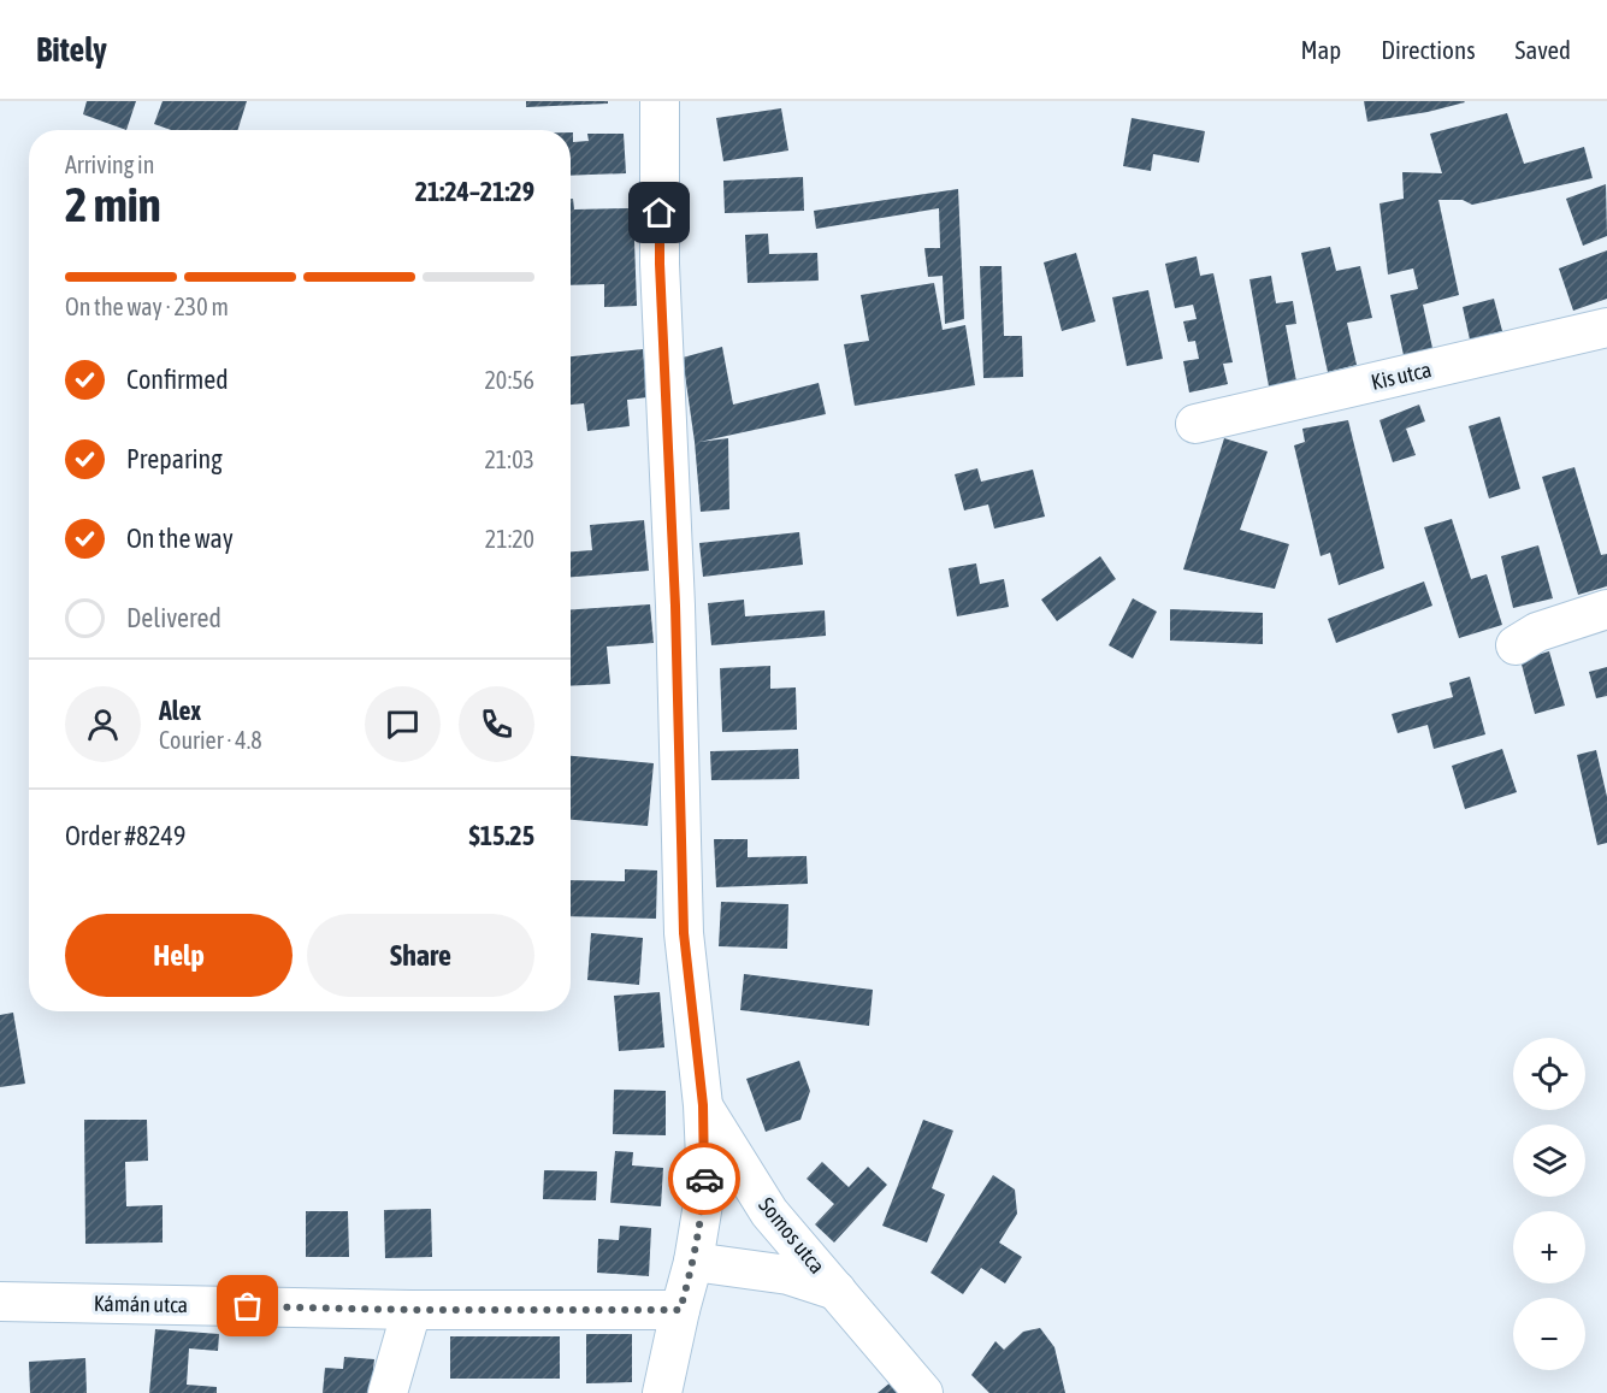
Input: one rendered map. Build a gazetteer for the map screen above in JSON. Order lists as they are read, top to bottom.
{
  "streets": {
    "street": ["Kis utca", "Somos utca", "Kámán utca"]
  },
  "page": {
    "header": "Bitely",
    "nav": ["Map", "Directions", "Saved"],
    "heading": ["2 min", "Arriving in", "21:24–21:29"],
    "panel": [
      "Alex",
      "Courier · 4.8",
      "Order #8249",
      "$15.25"
    ],
    "bar": "On the way · 230 m",
    "list": [
      ["Confirmed", "20:56"],
      ["Preparing", "21:03"],
      ["On the way", "21:20"],
      "Delivered"
    ],
    "buttons": ["Help", "Share"],
    "map_buttons": ["+", "−"]
  }
}
